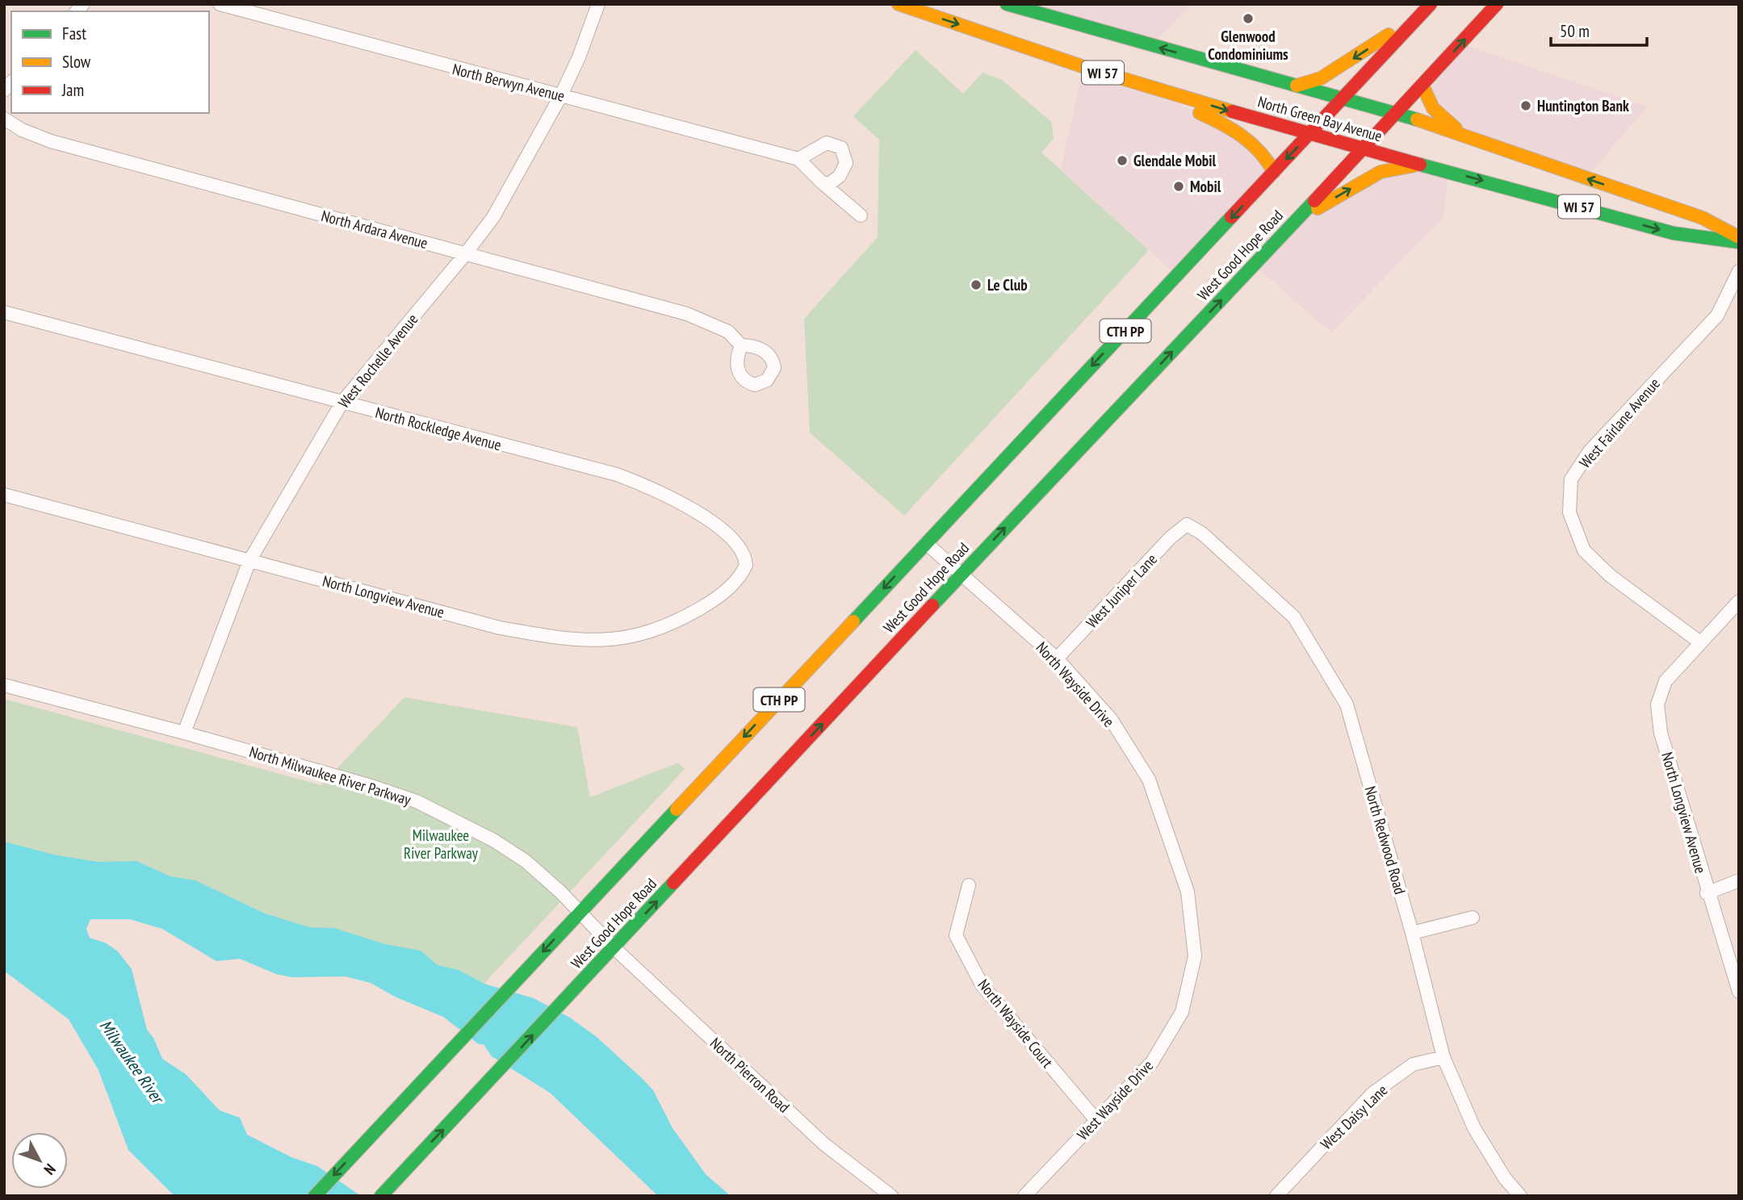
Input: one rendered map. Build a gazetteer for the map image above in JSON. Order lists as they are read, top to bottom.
{
  "streets": {
    "main road": [
      "WI 57",
      "North Green Bay Avenue",
      "West Good Hope Road",
      "CTH PP"
    ],
    "street": [
      "North Berwyn Avenue",
      "North Ardara Avenue",
      "West Rochelle Avenue",
      "West Fairlane Avenue",
      "North Rockledge Avenue",
      "West Juniper Lane",
      "North Longview Avenue",
      "North Wayside Drive",
      "North Milwaukee River Parkway",
      "North Redwood Road",
      "North Wayside Court",
      "North Pierron Road",
      "West Wayside Drive",
      "West Daisy Lane"
    ]
  },
  "crossings": [
    ["North Berwyn Avenue", "West Rochelle Avenue"],
    ["North Green Bay Avenue", "West Good Hope Road"],
    ["North Ardara Avenue", "West Rochelle Avenue"],
    ["West Good Hope Road", "North Wayside Drive"],
    ["West Good Hope Road", "North Milwaukee River Parkway"],
    ["West Good Hope Road", "North Pierron Road"],
    ["West Rochelle Avenue", "North Rockledge Avenue"],
    ["West Rochelle Avenue", "North Longview Avenue"],
    ["West Rochelle Avenue", "North Milwaukee River Parkway"],
    ["West Fairlane Avenue", "North Longview Avenue"],
    ["North Rockledge Avenue", "North Longview Avenue"],
    ["West Juniper Lane", "North Wayside Drive"],
    ["West Juniper Lane", "North Redwood Road"],
    ["North Wayside Drive", "West Wayside Drive"],
    ["North Milwaukee River Parkway", "North Pierron Road"],
    ["North Redwood Road", "West Daisy Lane"],
    ["North Wayside Court", "West Wayside Drive"]
  ],
  "water": ["Milwaukee River"],
  "parks": ["Milwaukee River Parkway"],
  "places": [
    "Glenwood Condominiums",
    "Huntington Bank",
    "Glendale Mobil",
    "Mobil",
    "Le Club"
  ],
  "legend": ["Fast", "Slow", "Jam"],
  "scale_bar": "50 m",
  "north": "bottom right"
}
